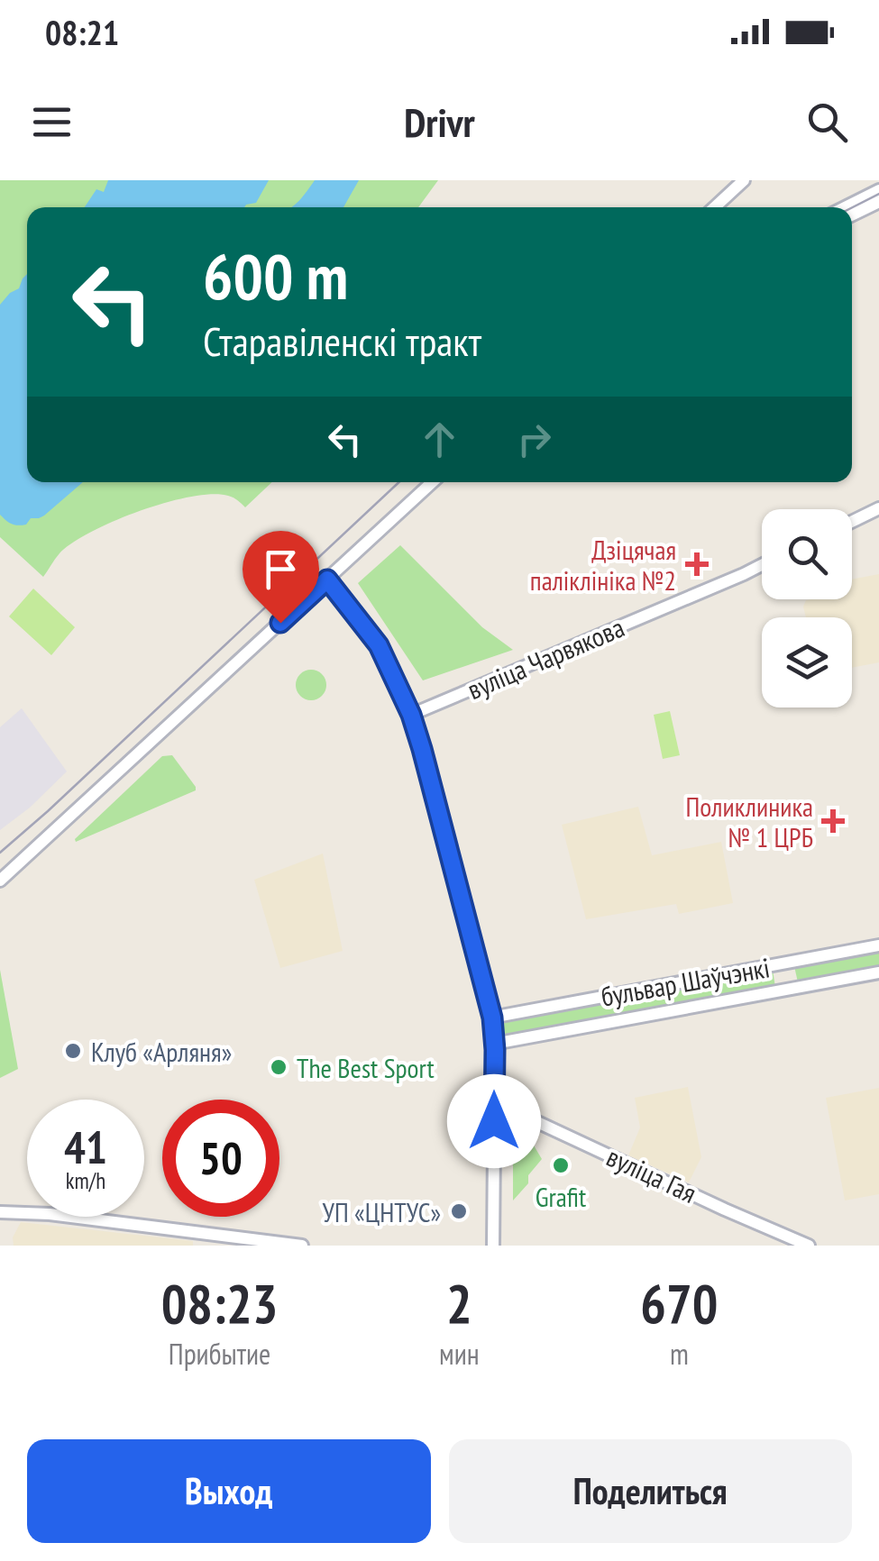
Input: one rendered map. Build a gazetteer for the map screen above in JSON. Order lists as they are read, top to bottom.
{
  "streets": {
    "main road": ["вуліца Чарвякова", "бульвар Шаўчэнкі", "вуліца Гая"]
  },
  "places": {
    "health": ["Дзіцячая паліклініка №2", "Поликлиника № 1 ЦРБ"],
    "other": [
      "Клуб «Арляня»",
      "The Best Sport",
      "Grafit",
      "УП «ЦНТУС»"
    ]
  },
  "page": {
    "status": "08:21",
    "header": "Drivr",
    "turn": ["600 m", "Старавіленскі тракт"],
    "speed": "41 km/h",
    "limit": "50",
    "eta": [
      "08:23",
      "Прибытие",
      "2",
      "мин",
      "670",
      "m"
    ],
    "buttons": ["Выход", "Поделиться"]
  }
}
